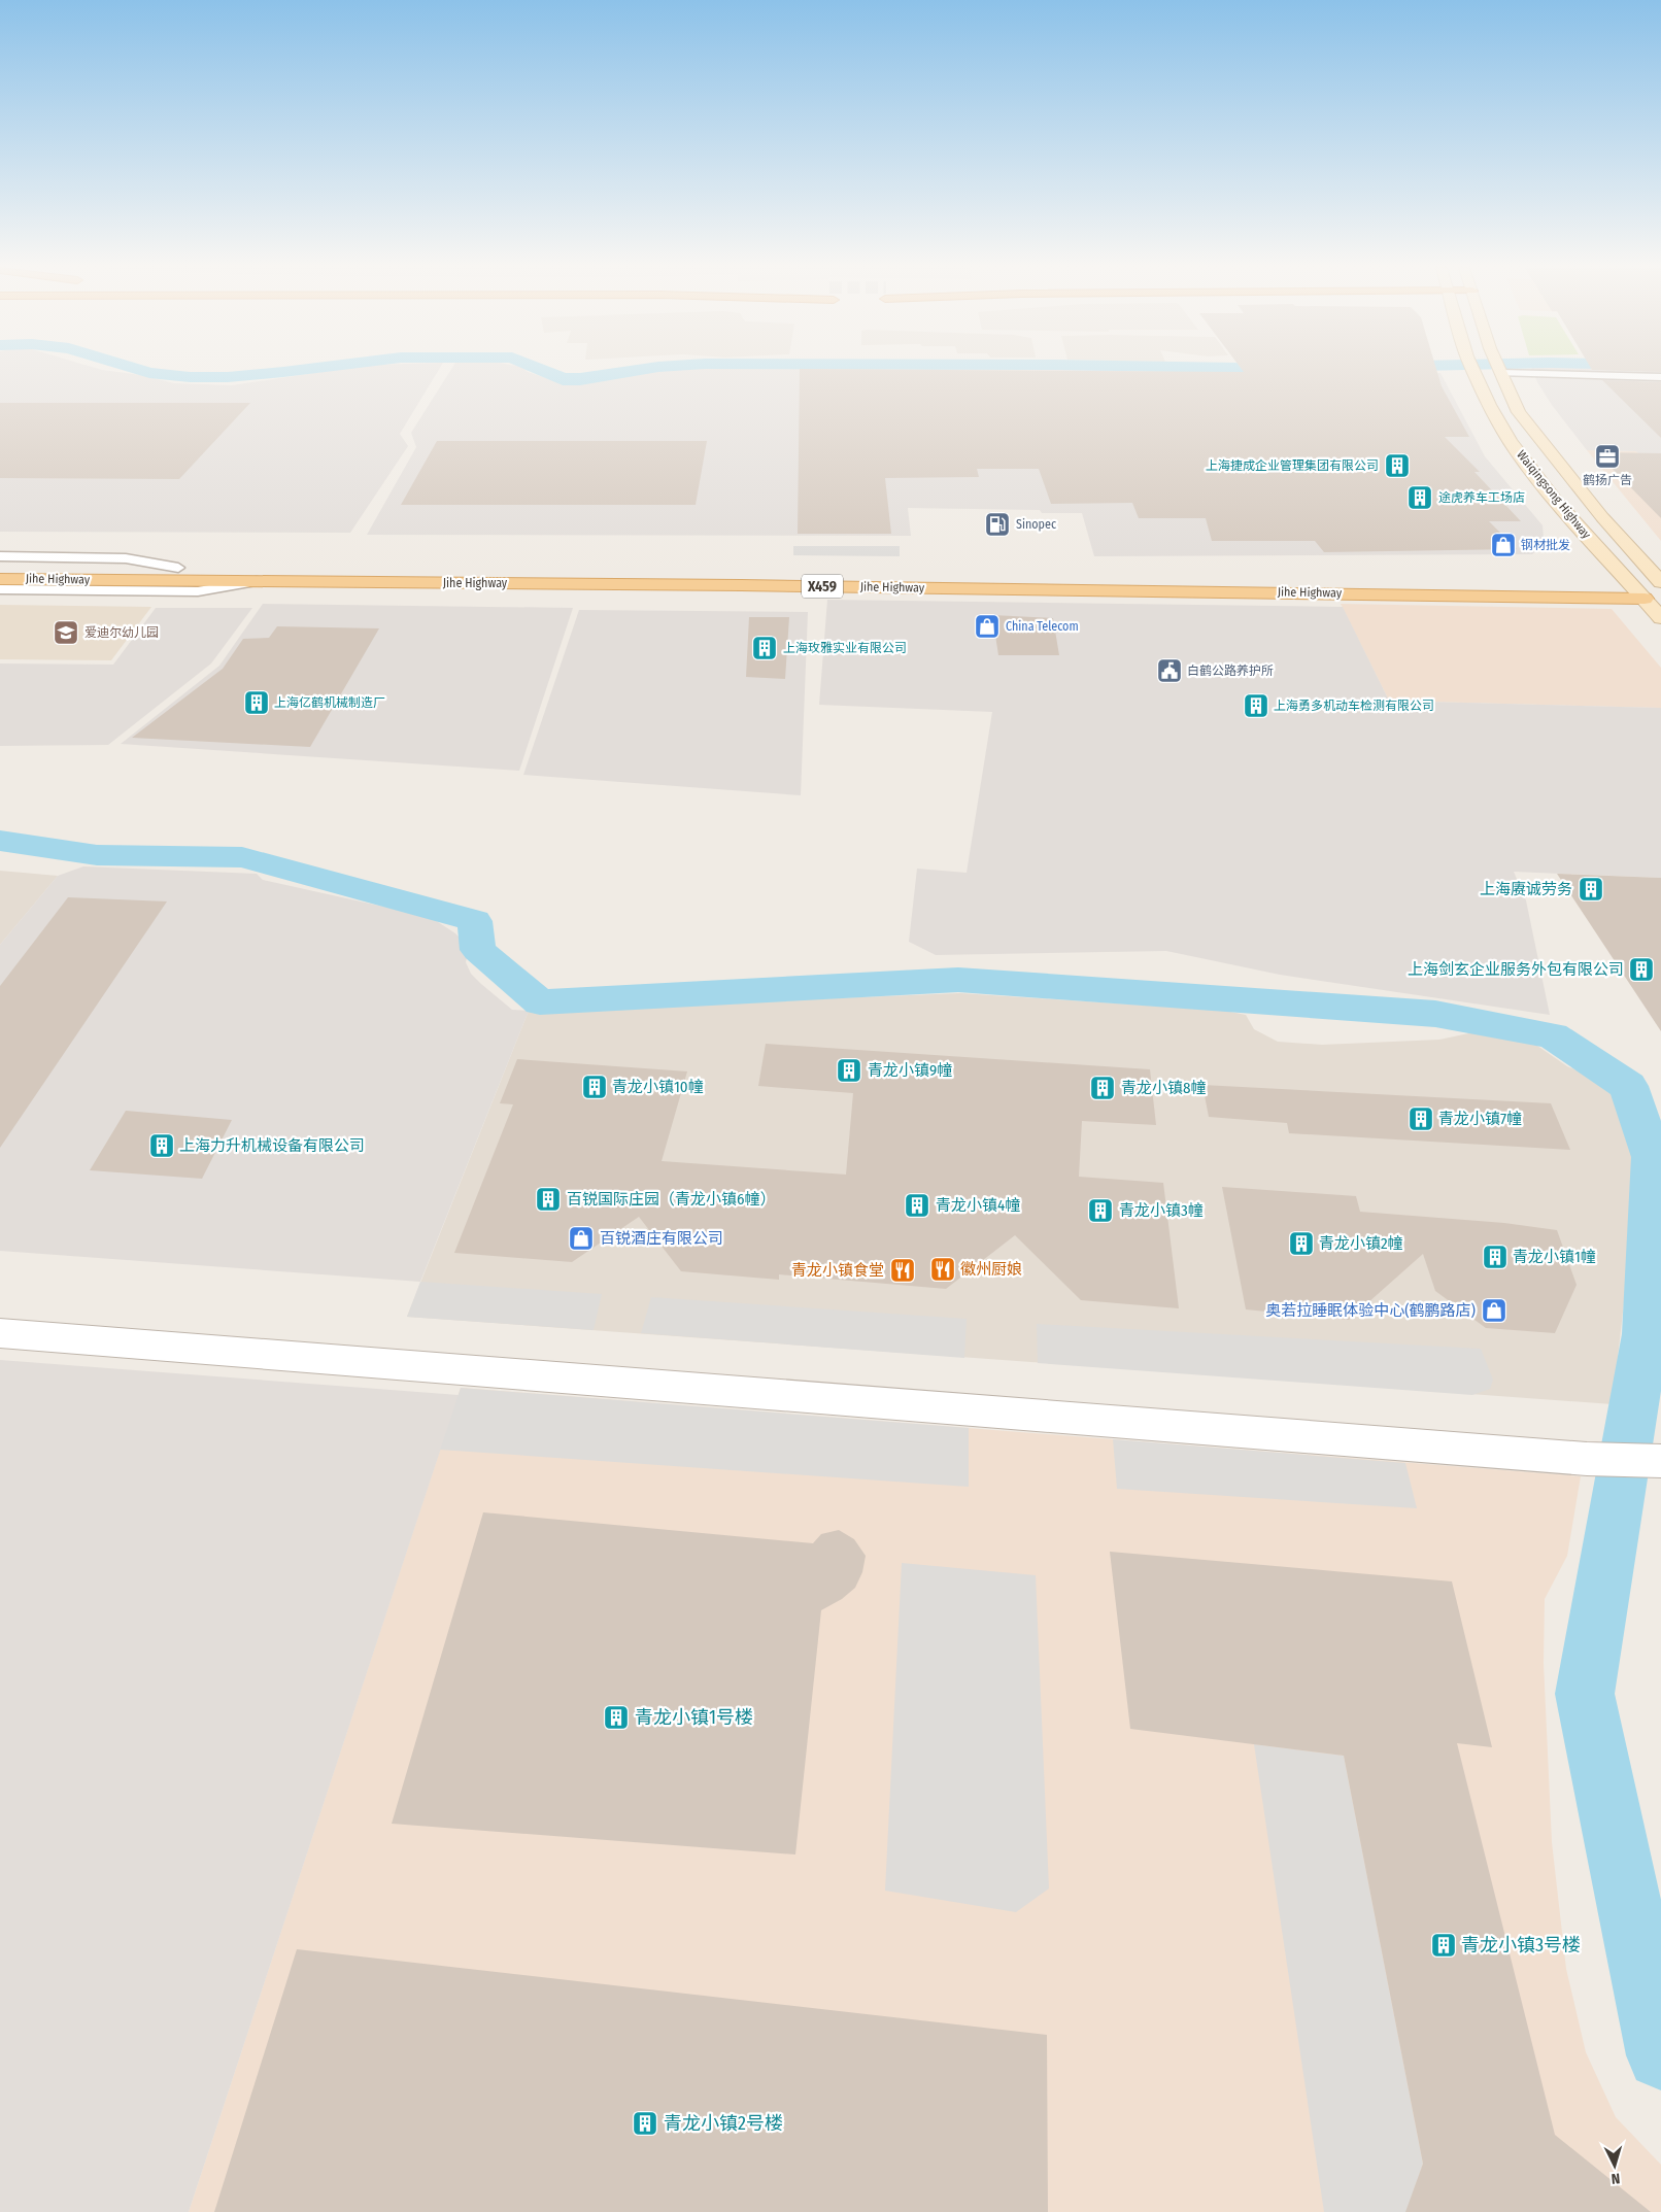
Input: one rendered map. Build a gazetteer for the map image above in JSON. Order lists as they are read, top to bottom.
{
  "streets": {
    "main road": ["Waiqingsong Highway", "Jihe Highway", "X459"]
  },
  "crossings": [
    ["Waiqingsong Highway", "Jihe Highway"]
  ],
  "places": {
    "office": ["鹤扬广告"],
    "building": [
      "上海捷成企业管理集团有限公司",
      "途虎养车工场店",
      "上海玫雅实业有限公司",
      "上海亿鹤机械制造厂",
      "上海勇多机动车检测有限公司",
      "上海赓诚劳务",
      "上海剑玄企业服务外包有限公司",
      "青龙小镇9幢",
      "青龙小镇10幢",
      "青龙小镇8幢",
      "青龙小镇7幢",
      "上海力升机械设备有限公司",
      "百锐国际庄园（青龙小镇6幢）",
      "青龙小镇4幢",
      "青龙小镇3幢",
      "青龙小镇2幢",
      "青龙小镇1幢",
      "青龙小镇1号楼",
      "青龙小镇3号楼",
      "青龙小镇2号楼"
    ],
    "fuel station": ["Sinopec"],
    "shop": [
      "钢材批发",
      "China Telecom",
      "百锐酒庄有限公司",
      "奥若拉睡眠体验中心(鹤鹏路店)"
    ],
    "school or university": ["爱迪尔幼儿园"],
    "public building": ["白鹤公路养护所"],
    "restaurant": ["徽州厨娘", "青龙小镇食堂"]
  },
  "north": "bottom"
}
